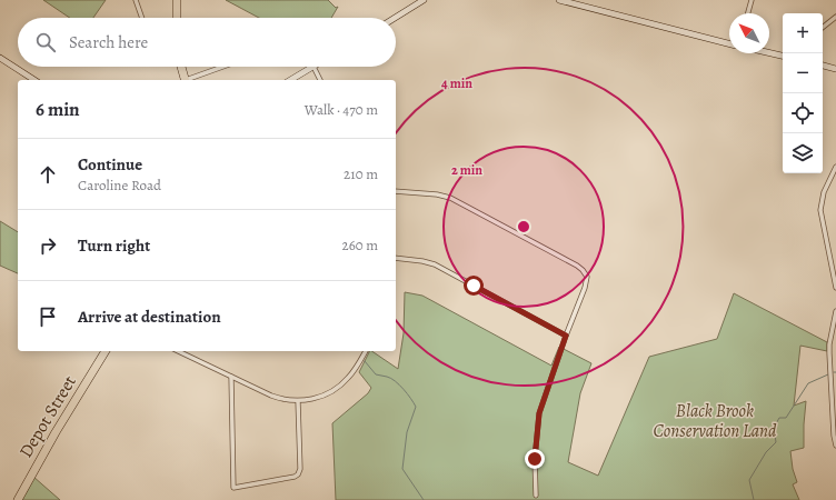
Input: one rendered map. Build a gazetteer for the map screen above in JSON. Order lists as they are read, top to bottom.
{
  "streets": {
    "highway": ["Depot Street"]
  },
  "parks": ["Black Brook Conservation Land"],
  "north": "top left",
  "page": {
    "map_buttons": ["+", "−"],
    "search": "Search here",
    "heading": ["6 min", "Walk · 470 m"],
    "list": [
      ["Continue", "Caroline Road", "210 m"],
      ["Turn right", "260 m"],
      "Arrive at destination"
    ]
  },
  "rings": ["4 min", "2 min"]
}
